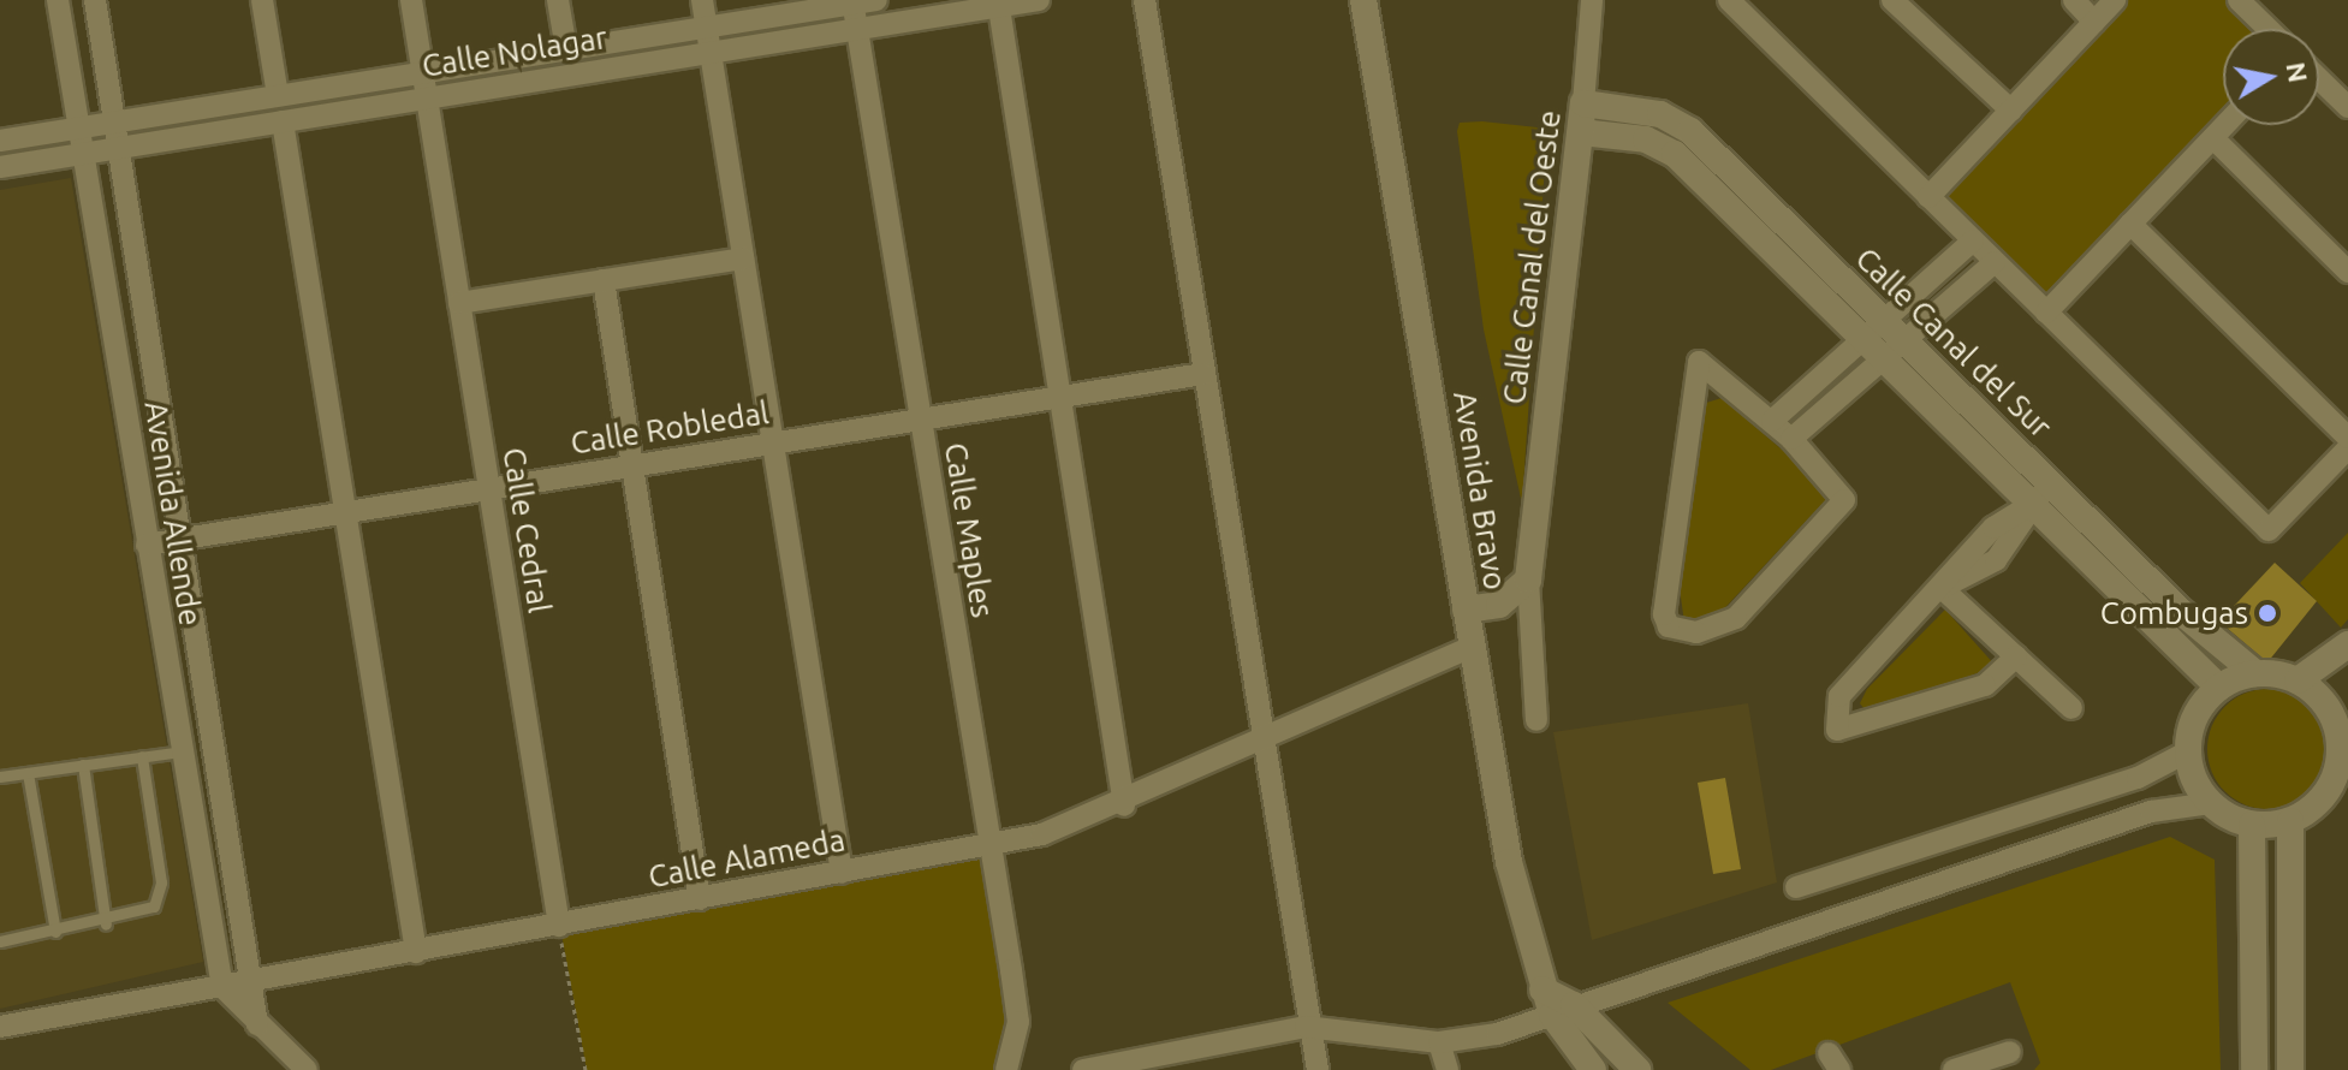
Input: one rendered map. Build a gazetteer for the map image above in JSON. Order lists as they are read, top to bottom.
{
  "streets": {
    "street": [
      "Calle Nolagar",
      "Calle Canal del Oeste",
      "Calle Canal del Sur",
      "Calle Robledal",
      "Avenida Bravo",
      "Avenida Allende",
      "Calle Cedral",
      "Calle Maples",
      "Calle Alameda"
    ]
  },
  "crossings": [
    ["Calle Nolagar", "Avenida Allende"],
    ["Calle Nolagar", "Calle Cedral"],
    ["Calle Nolagar", "Calle Maples"],
    ["Calle Canal del Oeste", "Calle Canal del Sur"],
    ["Calle Robledal", "Avenida Allende"],
    ["Calle Robledal", "Calle Cedral"],
    ["Calle Robledal", "Calle Maples"],
    ["Avenida Bravo", "Calle Alameda"],
    ["Avenida Allende", "Calle Alameda"],
    ["Calle Cedral", "Calle Alameda"],
    ["Calle Maples", "Calle Alameda"]
  ],
  "places": ["Combugas"],
  "north": "right"
}
